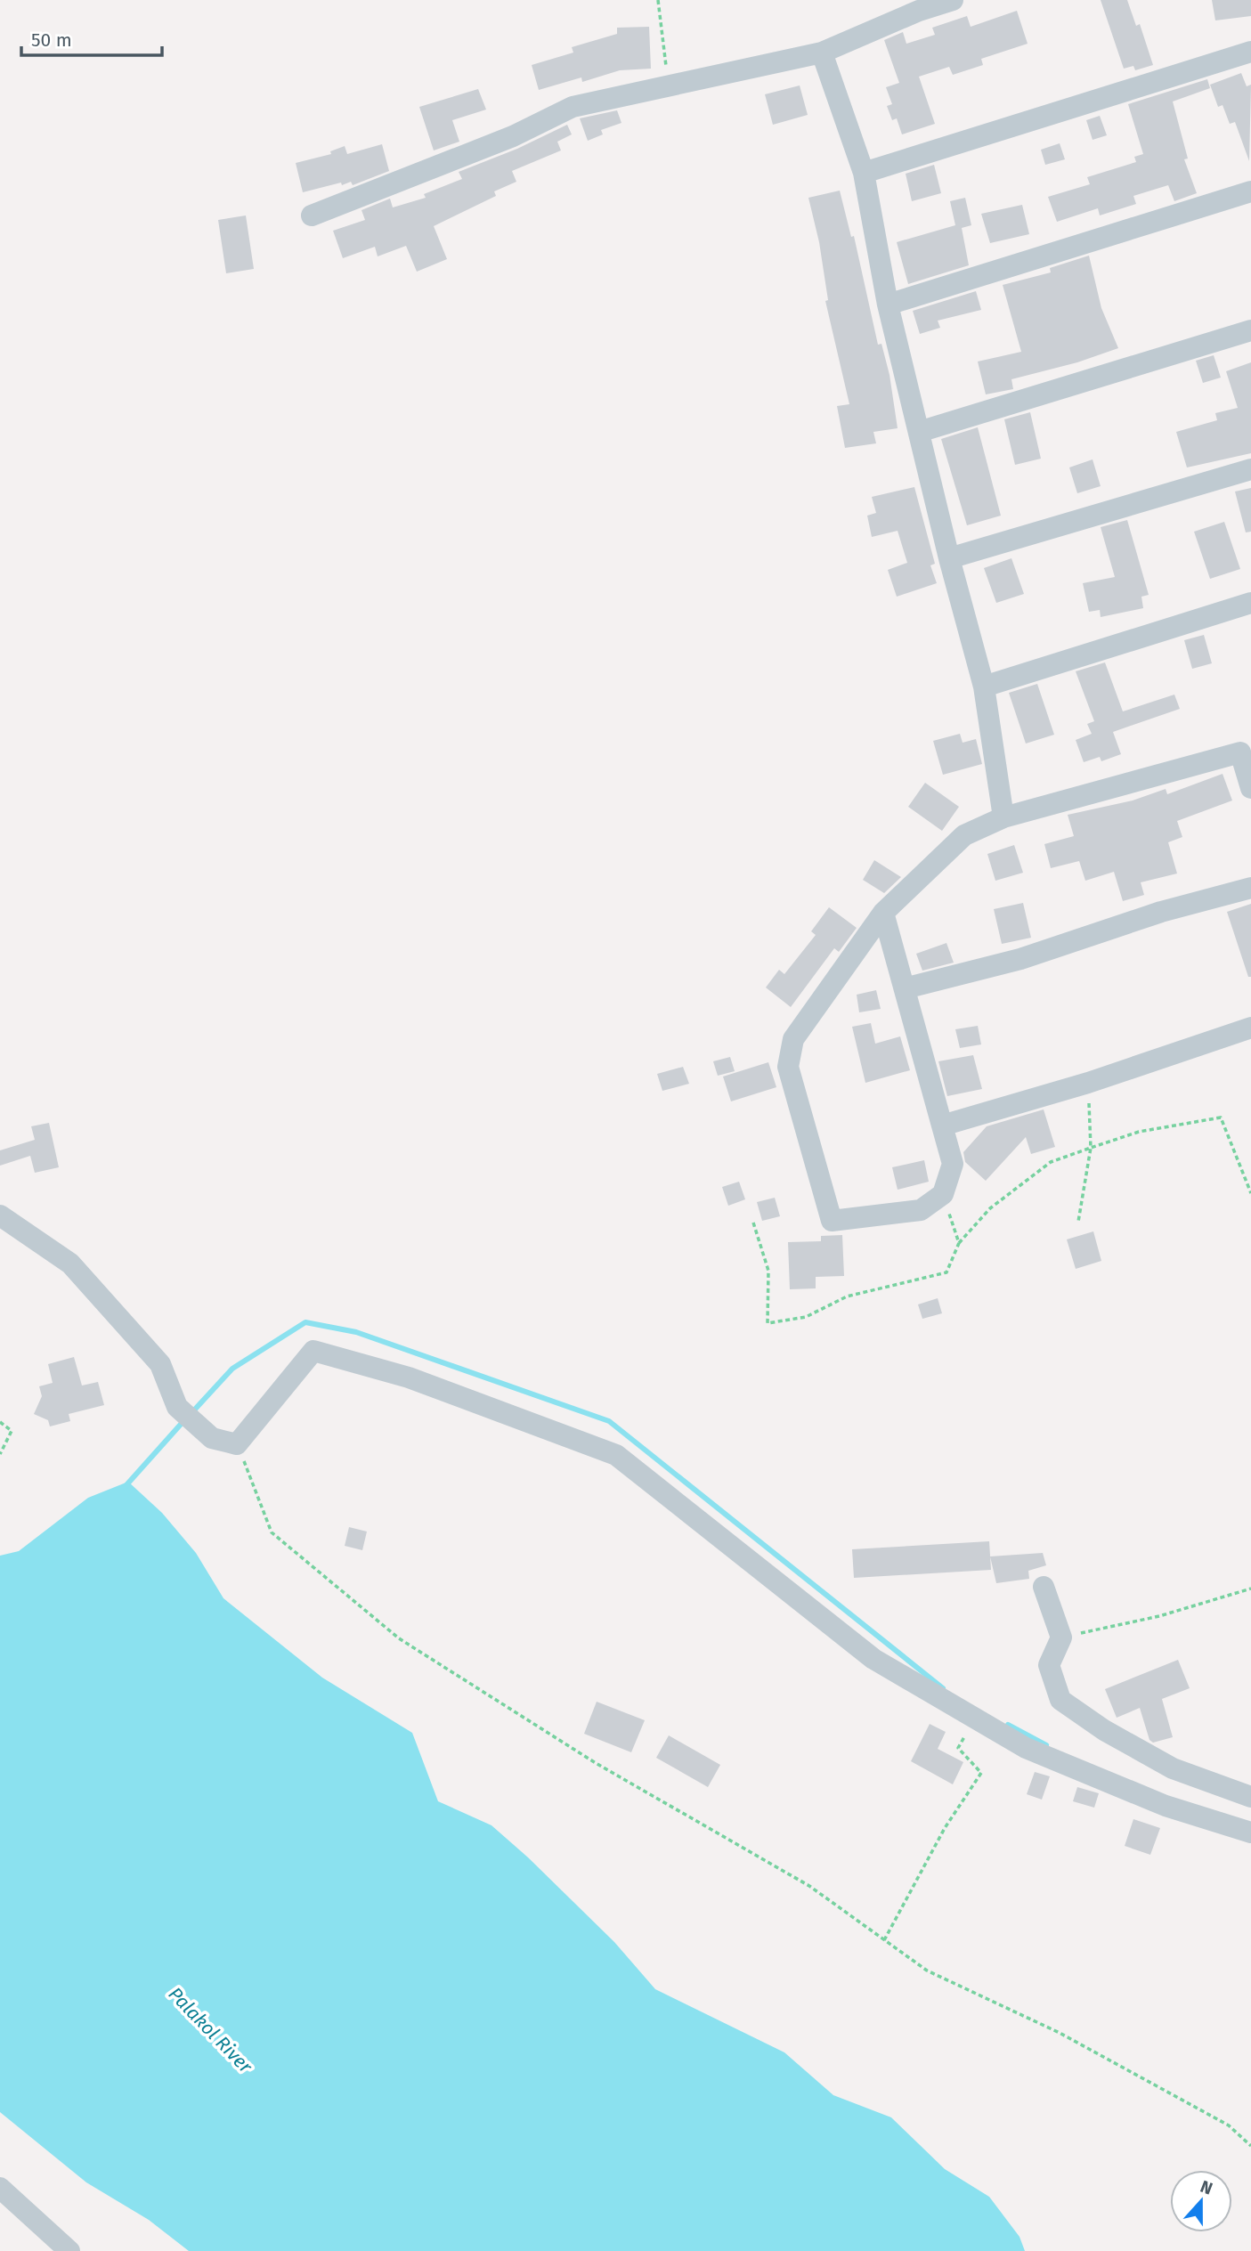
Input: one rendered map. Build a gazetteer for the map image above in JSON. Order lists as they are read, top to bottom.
{
  "water": ["Palakol River"],
  "scale_bar": "50 m",
  "north": "top"
}
